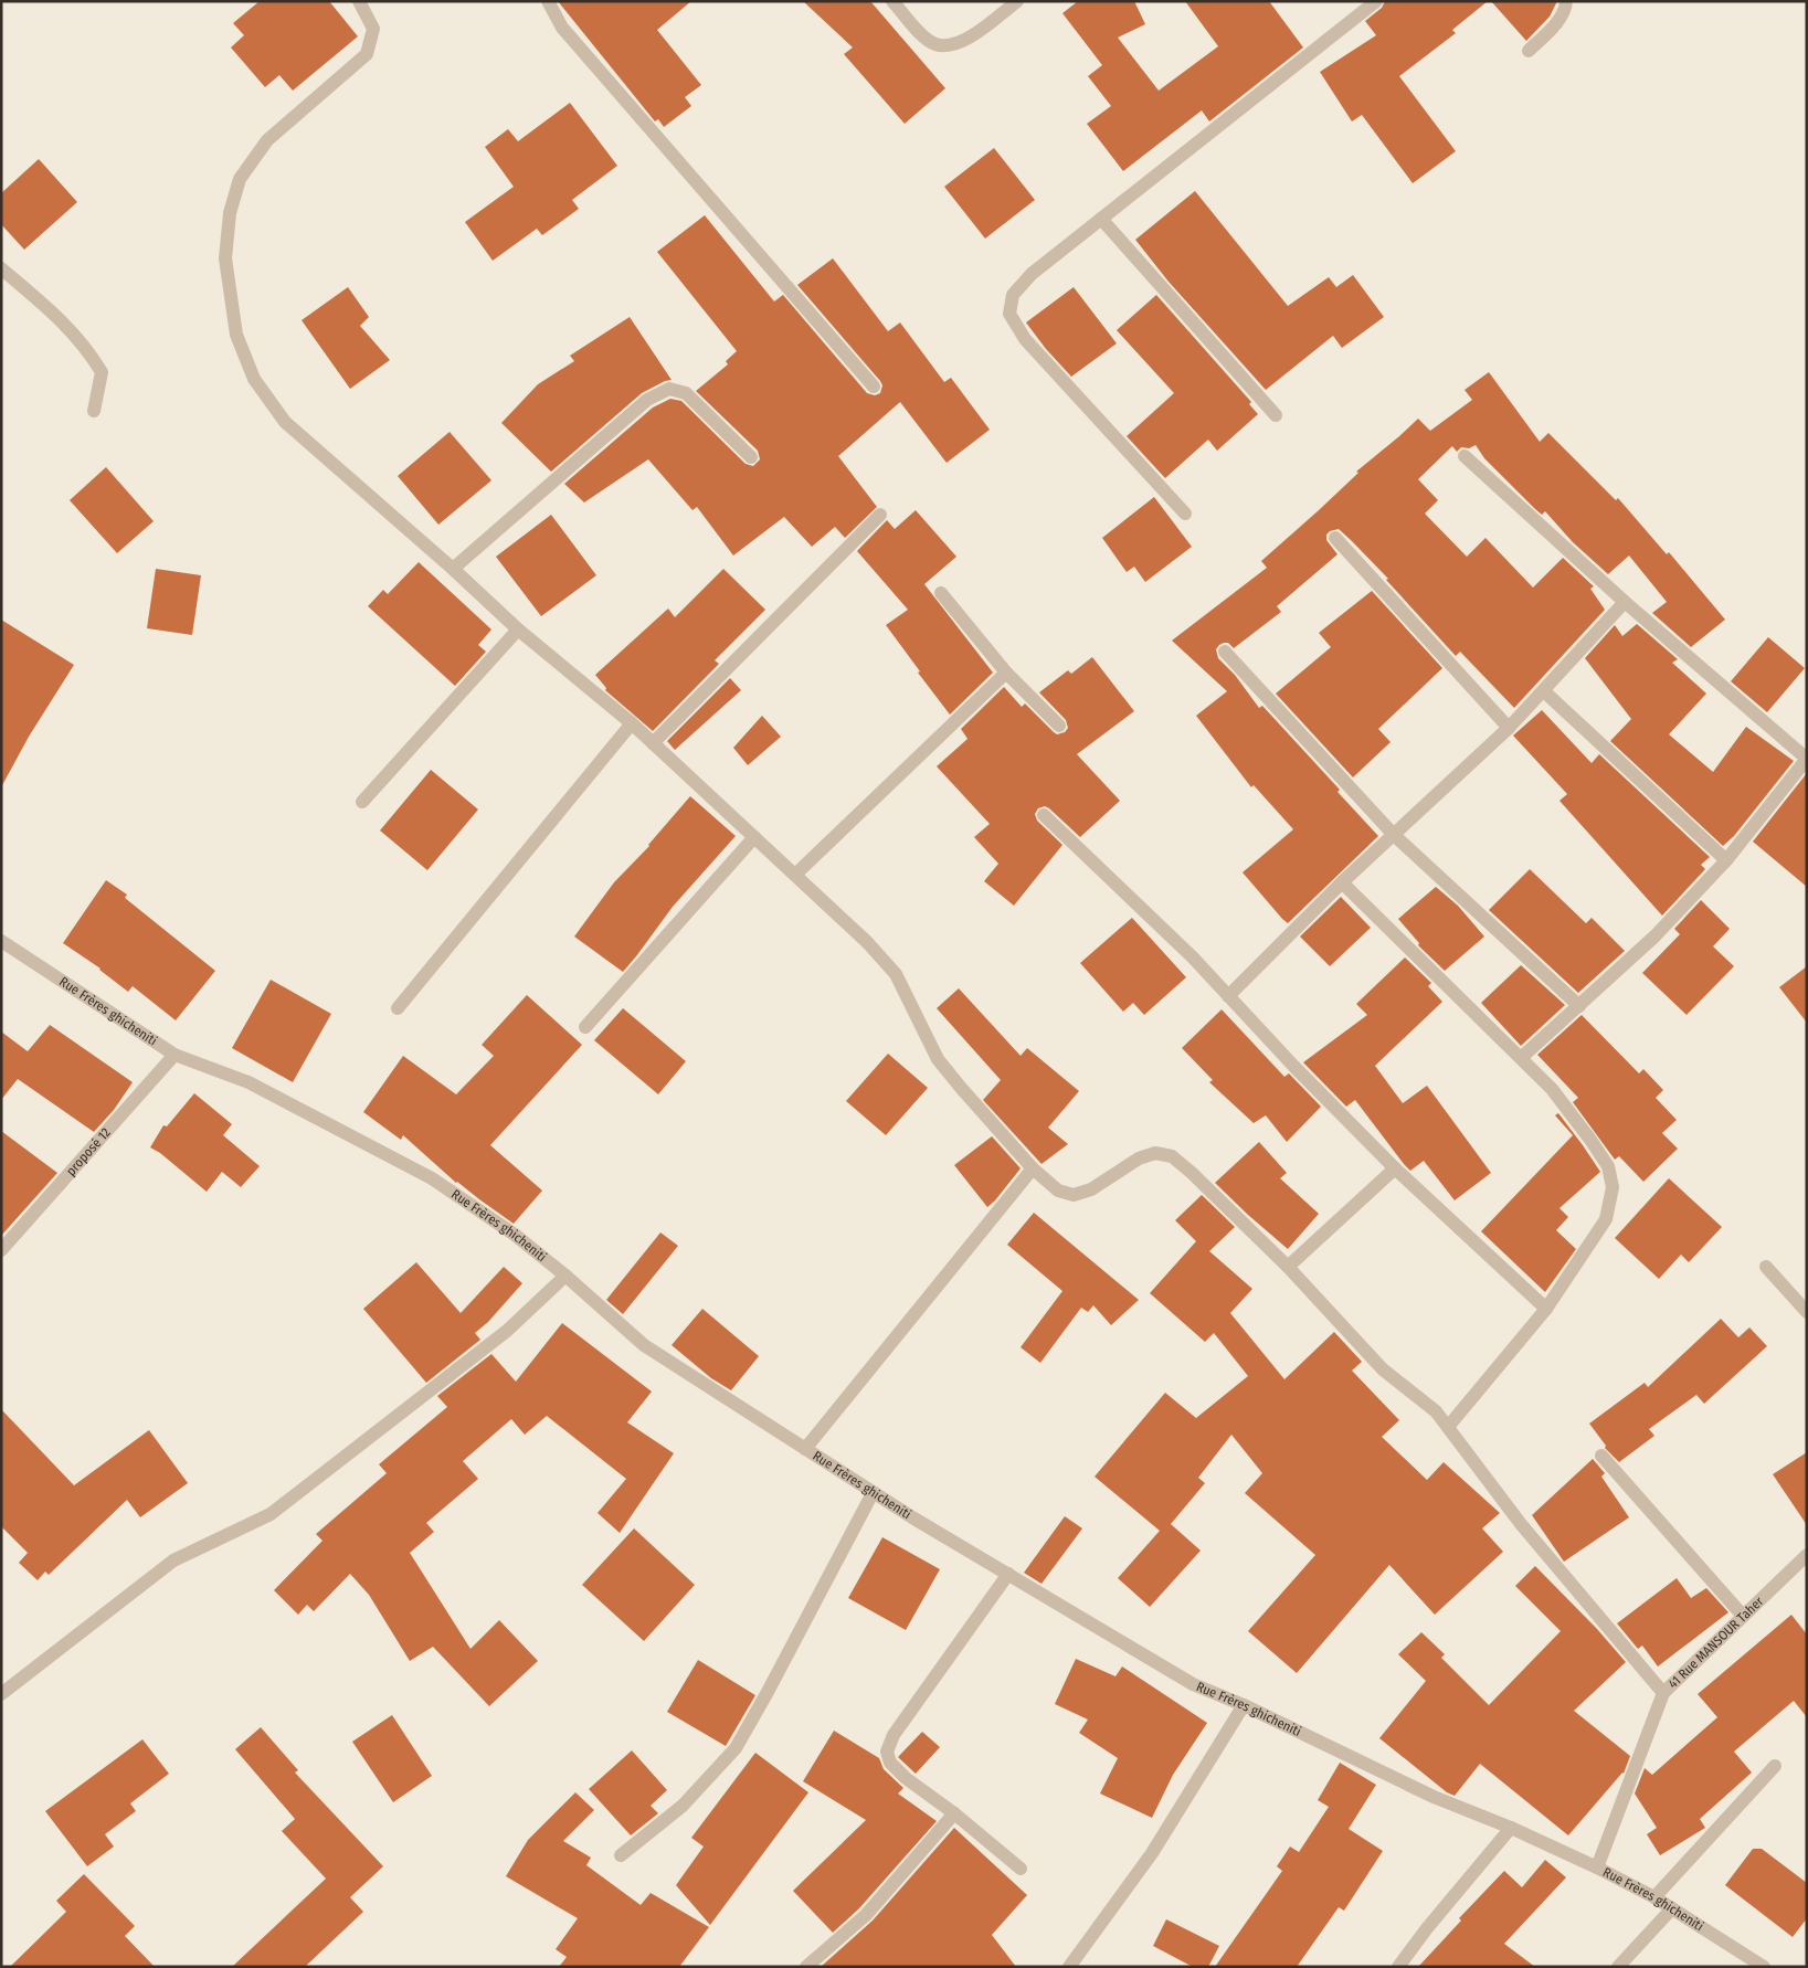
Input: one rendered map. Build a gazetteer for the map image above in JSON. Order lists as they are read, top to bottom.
{
  "streets": {
    "street": ["Rue Frères ghicheniti", "proposé 12", "41 Rue MANSOUR Taher"]
  },
  "crossings": [
    ["Rue Frères ghicheniti", "proposé 12"],
    ["Rue Frères ghicheniti", "41 Rue MANSOUR Taher"]
  ]
}
